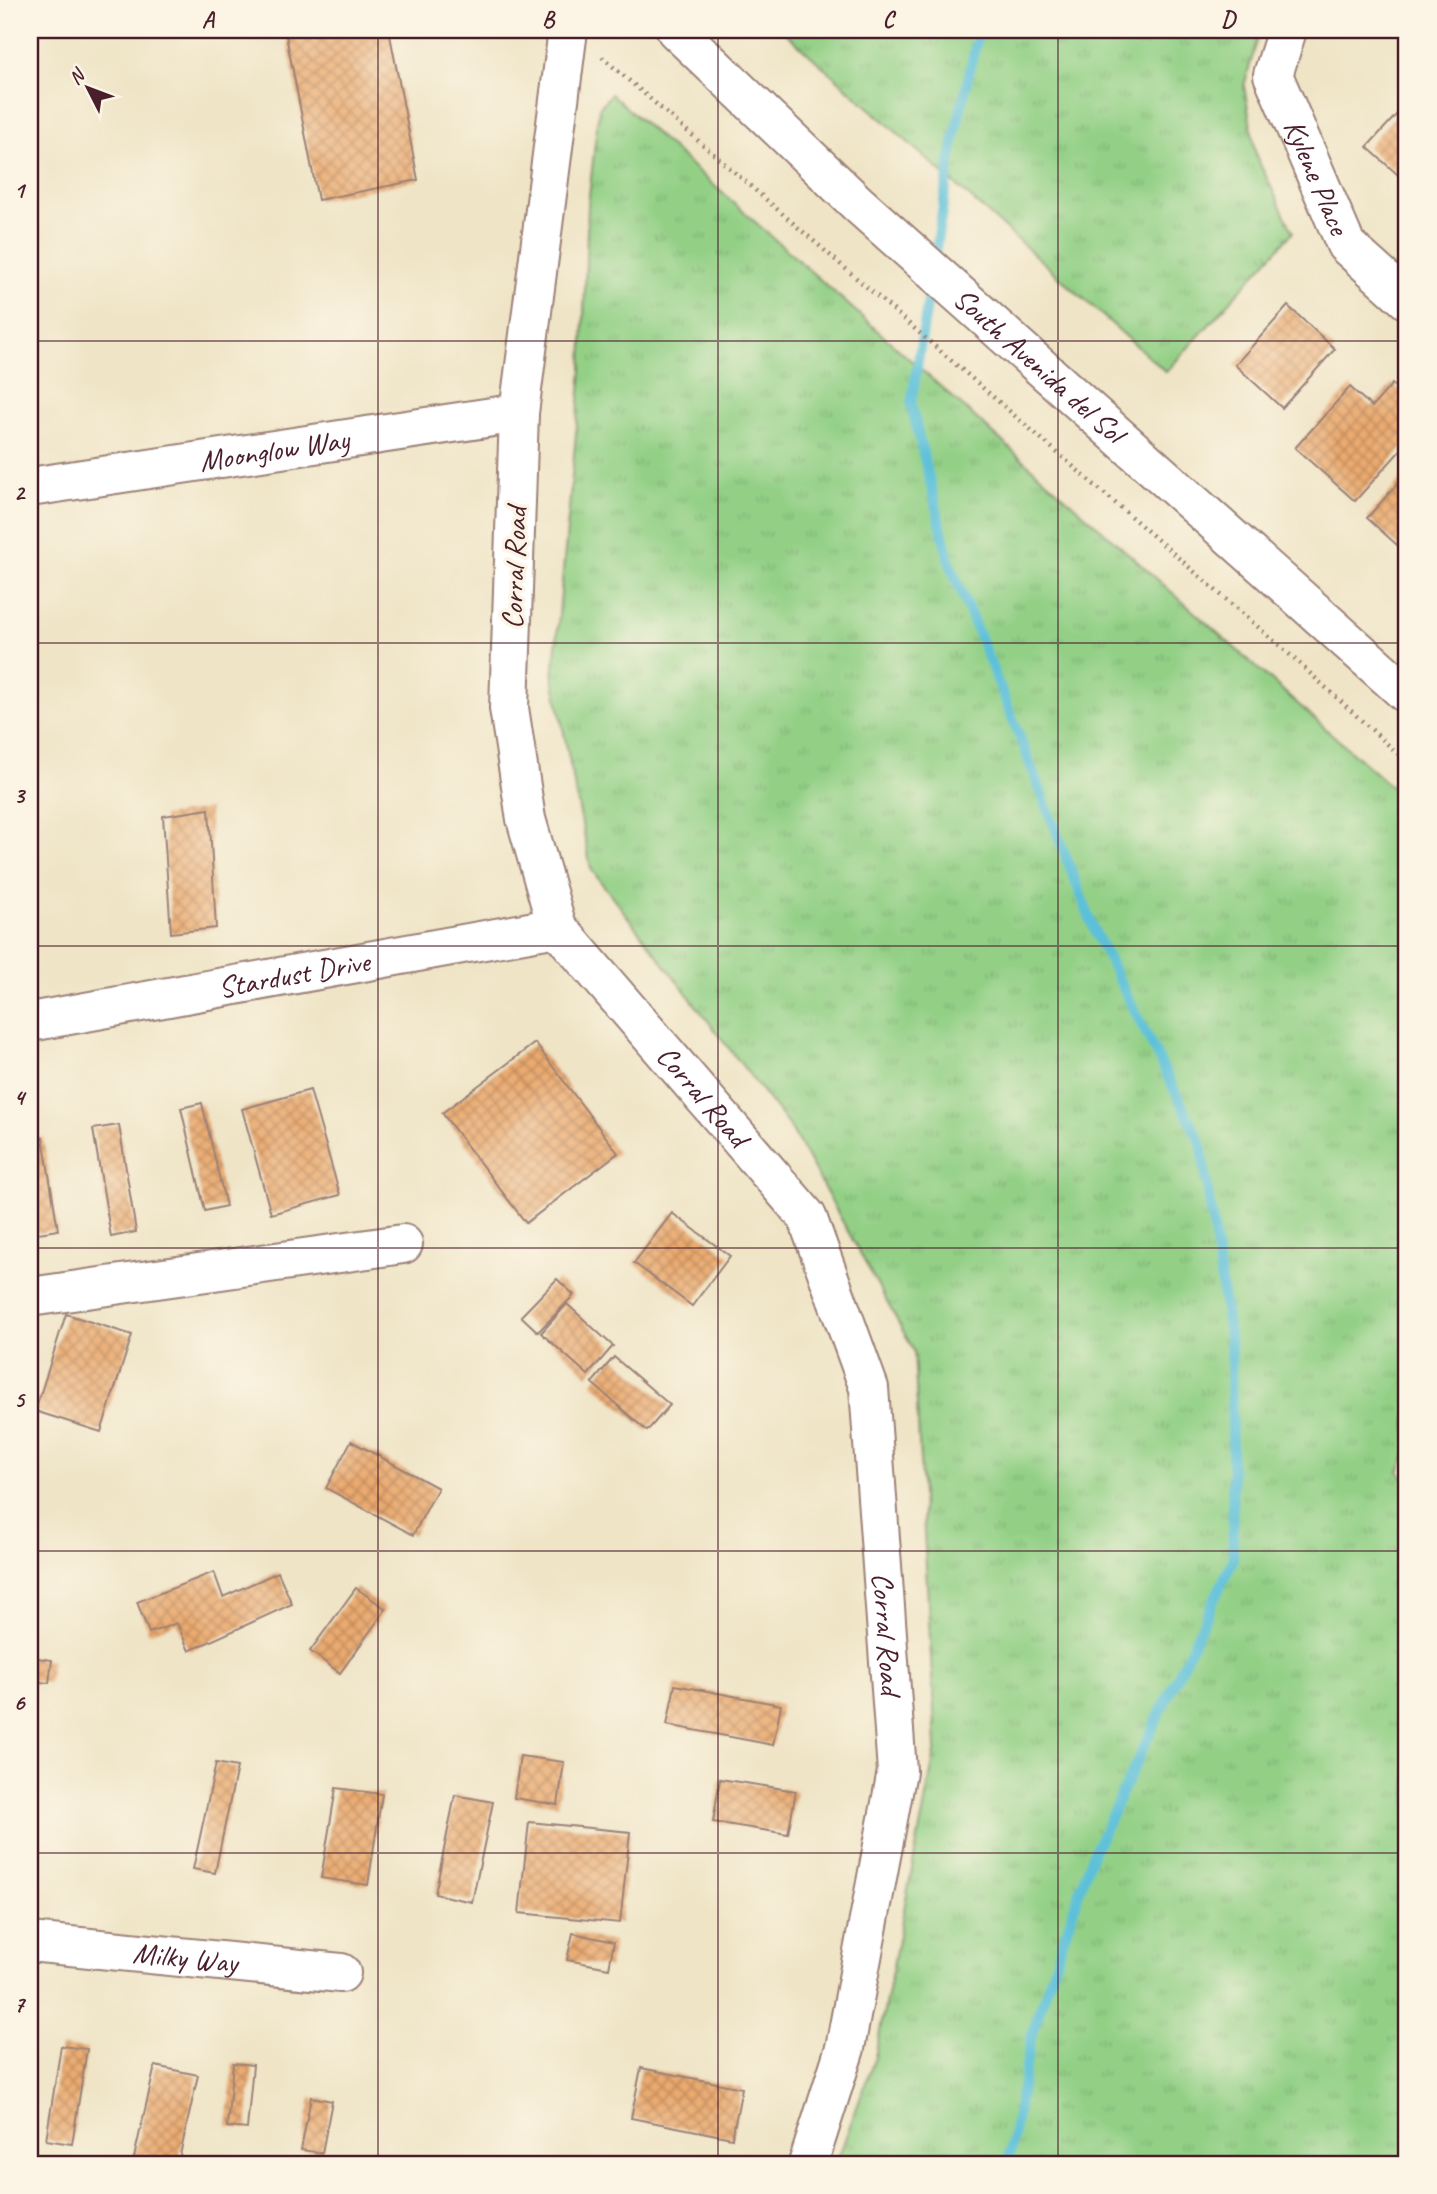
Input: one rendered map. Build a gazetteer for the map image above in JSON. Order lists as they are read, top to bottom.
{
  "streets": {
    "street": [
      "Kylene Place",
      "South Avenida del Sol",
      "Moonglow Way",
      "Corral Road",
      "Stardust Drive",
      "Milky Way"
    ]
  },
  "crossings": [
    ["Moonglow Way", "Corral Road"],
    ["Corral Road", "Stardust Drive"]
  ],
  "north": "top left",
  "grid": {
    "columns": [
      "A",
      "B",
      "C",
      "D"
    ],
    "rows": [
      "1",
      "2",
      "3",
      "4",
      "5",
      "6",
      "7"
    ]
  }
}
